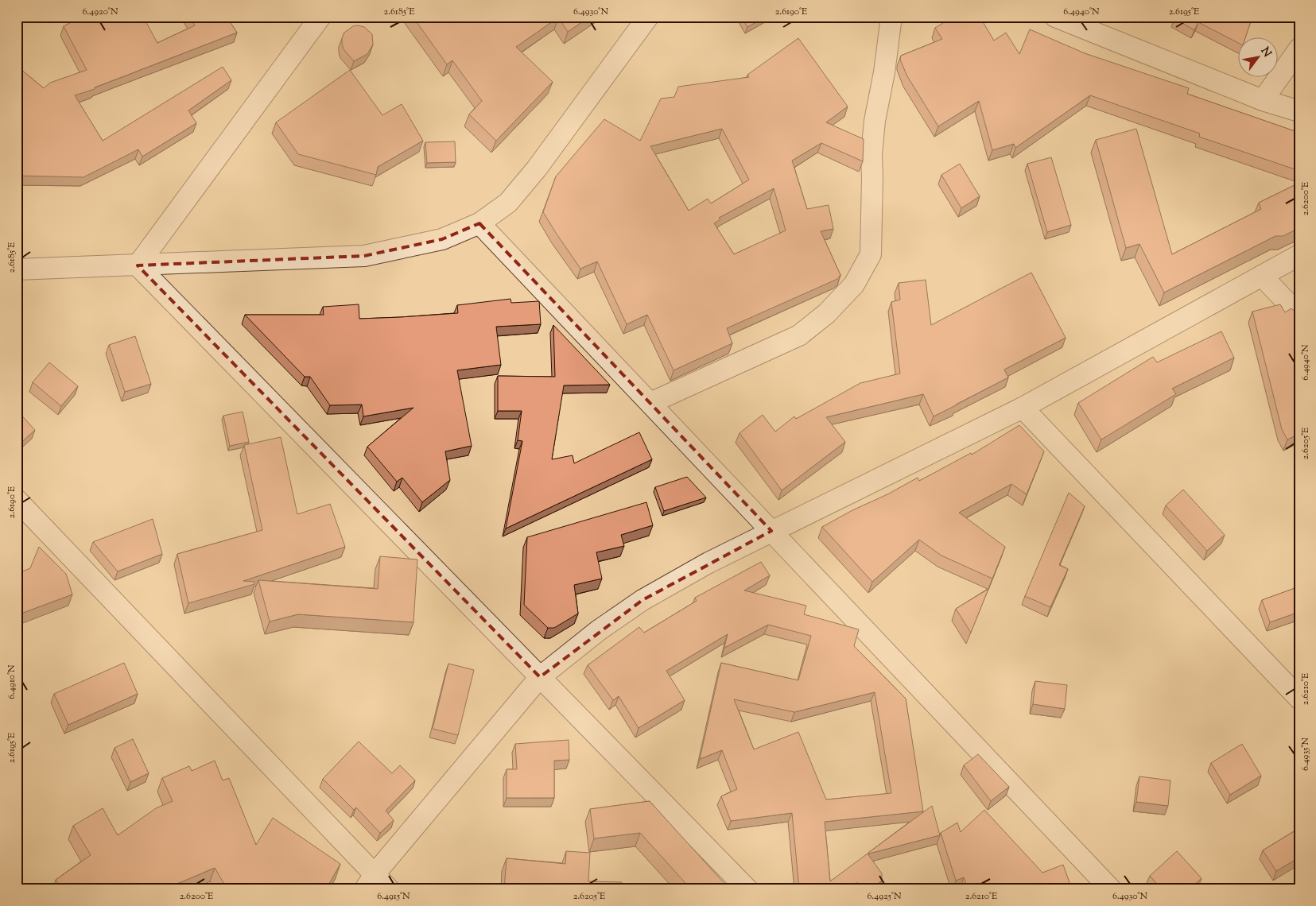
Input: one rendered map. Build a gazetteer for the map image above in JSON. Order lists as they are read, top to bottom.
{
  "north": "top right",
  "coordinates": [
    "6.4920°N",
    "2.6185°E",
    "6.4930°N",
    "2.6190°E",
    "6.4940°N",
    "2.6195°E",
    "2.6200°E",
    "2.6205°E",
    "6.4910°N",
    "2.6210°E",
    "6.4935°N",
    "6.4915°N",
    "6.4925°N"
  ]
}
